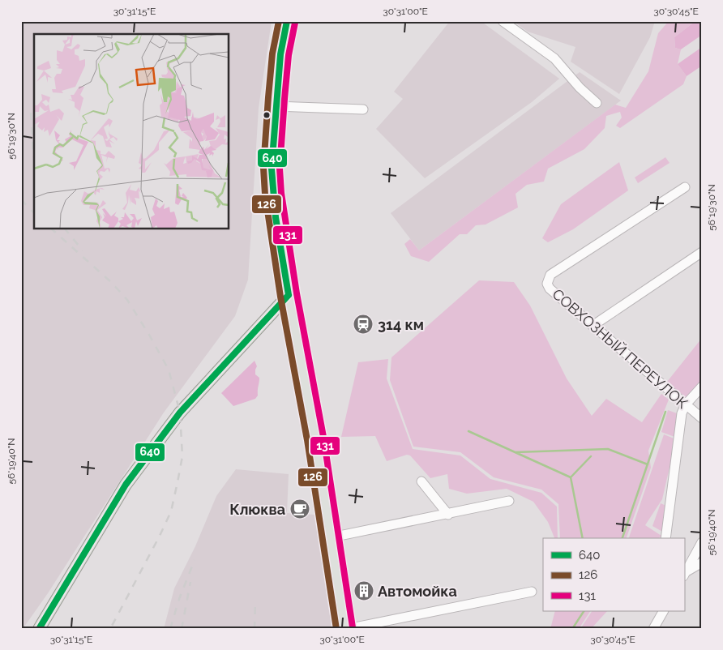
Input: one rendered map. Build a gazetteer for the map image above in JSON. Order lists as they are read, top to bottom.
{
  "streets": {
    "street": ["СОВХОЗНЫЙ ПЕРЕУЛОК"]
  },
  "places": {
    "station": ["314 км"],
    "cafe": ["Клюква"],
    "building": ["Автомойка"]
  },
  "lines": ["transit line 640", "transit line 126", "transit line 131"],
  "legend": ["640", "126", "131"],
  "coordinates": [
    "30°31'15\"E",
    "30°31'00\"E",
    "30°30'45\"E",
    "56°19'30\"N",
    "56°19'40\"N"
  ]
}
